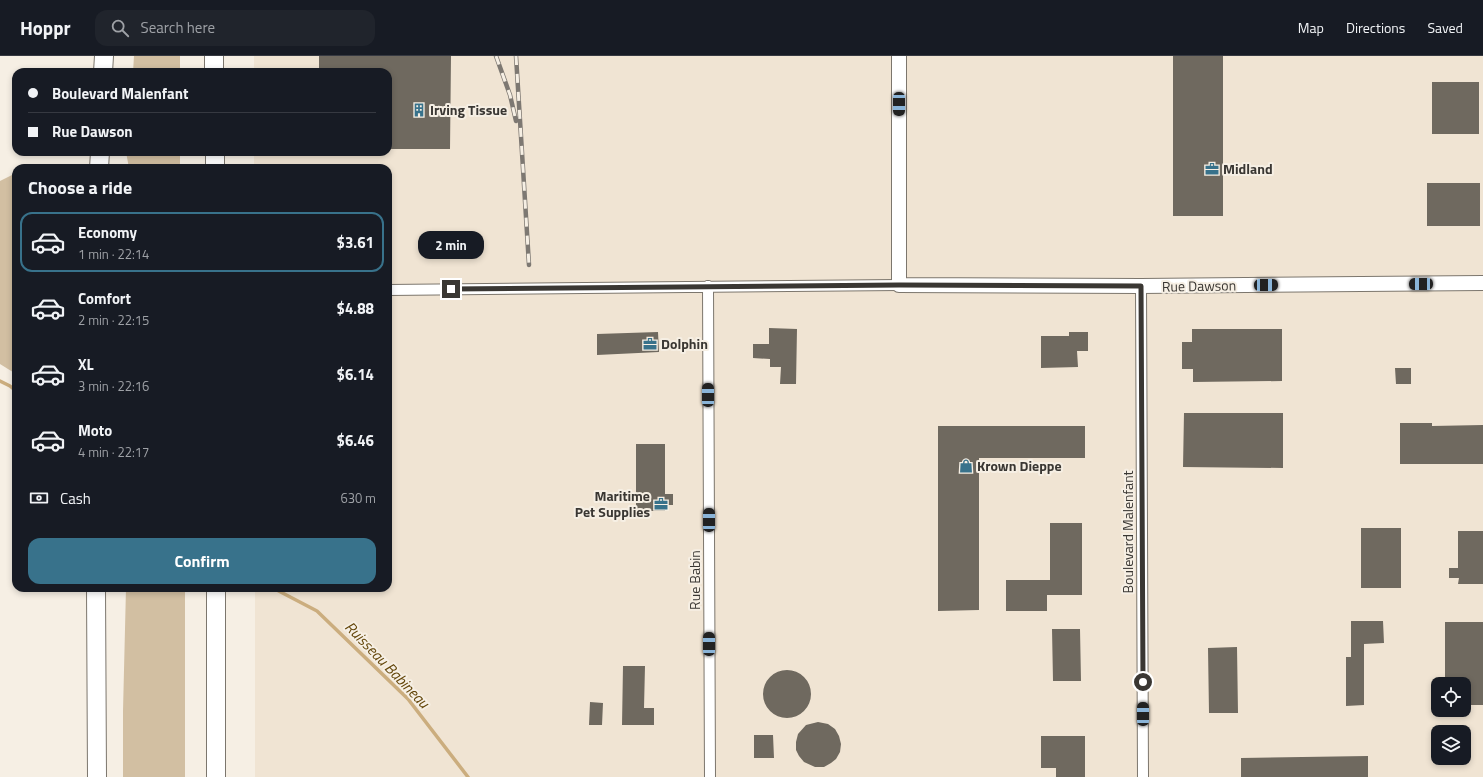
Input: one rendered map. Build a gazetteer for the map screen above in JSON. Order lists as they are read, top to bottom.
{
  "streets": {
    "street": ["Rue Dawson", "Boulevard Malenfant", "Rue Babin"]
  },
  "crossings": [
    ["Rue Dawson", "Boulevard Malenfant"],
    ["Rue Dawson", "Rue Babin"]
  ],
  "water": ["Ruisseau Babineau"],
  "places": {
    "building": ["Irving Tissue"],
    "office": ["Midland", "Dolphin", "Maritime Pet Supplies"],
    "shop": ["Krown Dieppe"]
  },
  "page": {
    "header": "Hoppr",
    "search": "Search here",
    "nav": ["Map", "Directions", "Saved"],
    "banner": ["Boulevard Malenfant", "Rue Dawson"],
    "heading": "Choose a ride",
    "list": [
      {
        "name": "Economy",
        "note": "1 min · 22:14",
        "value": "$3.61"
      },
      {
        "name": "Comfort",
        "note": "2 min · 22:15",
        "value": "$4.88"
      },
      {
        "name": "XL",
        "note": "3 min · 22:16",
        "value": "$6.14"
      },
      {
        "name": "Moto",
        "note": "4 min · 22:17",
        "value": "$6.46"
      }
    ],
    "bubble": "2 min",
    "pay": ["Cash", "630 m"],
    "buttons": "Confirm"
  }
}
